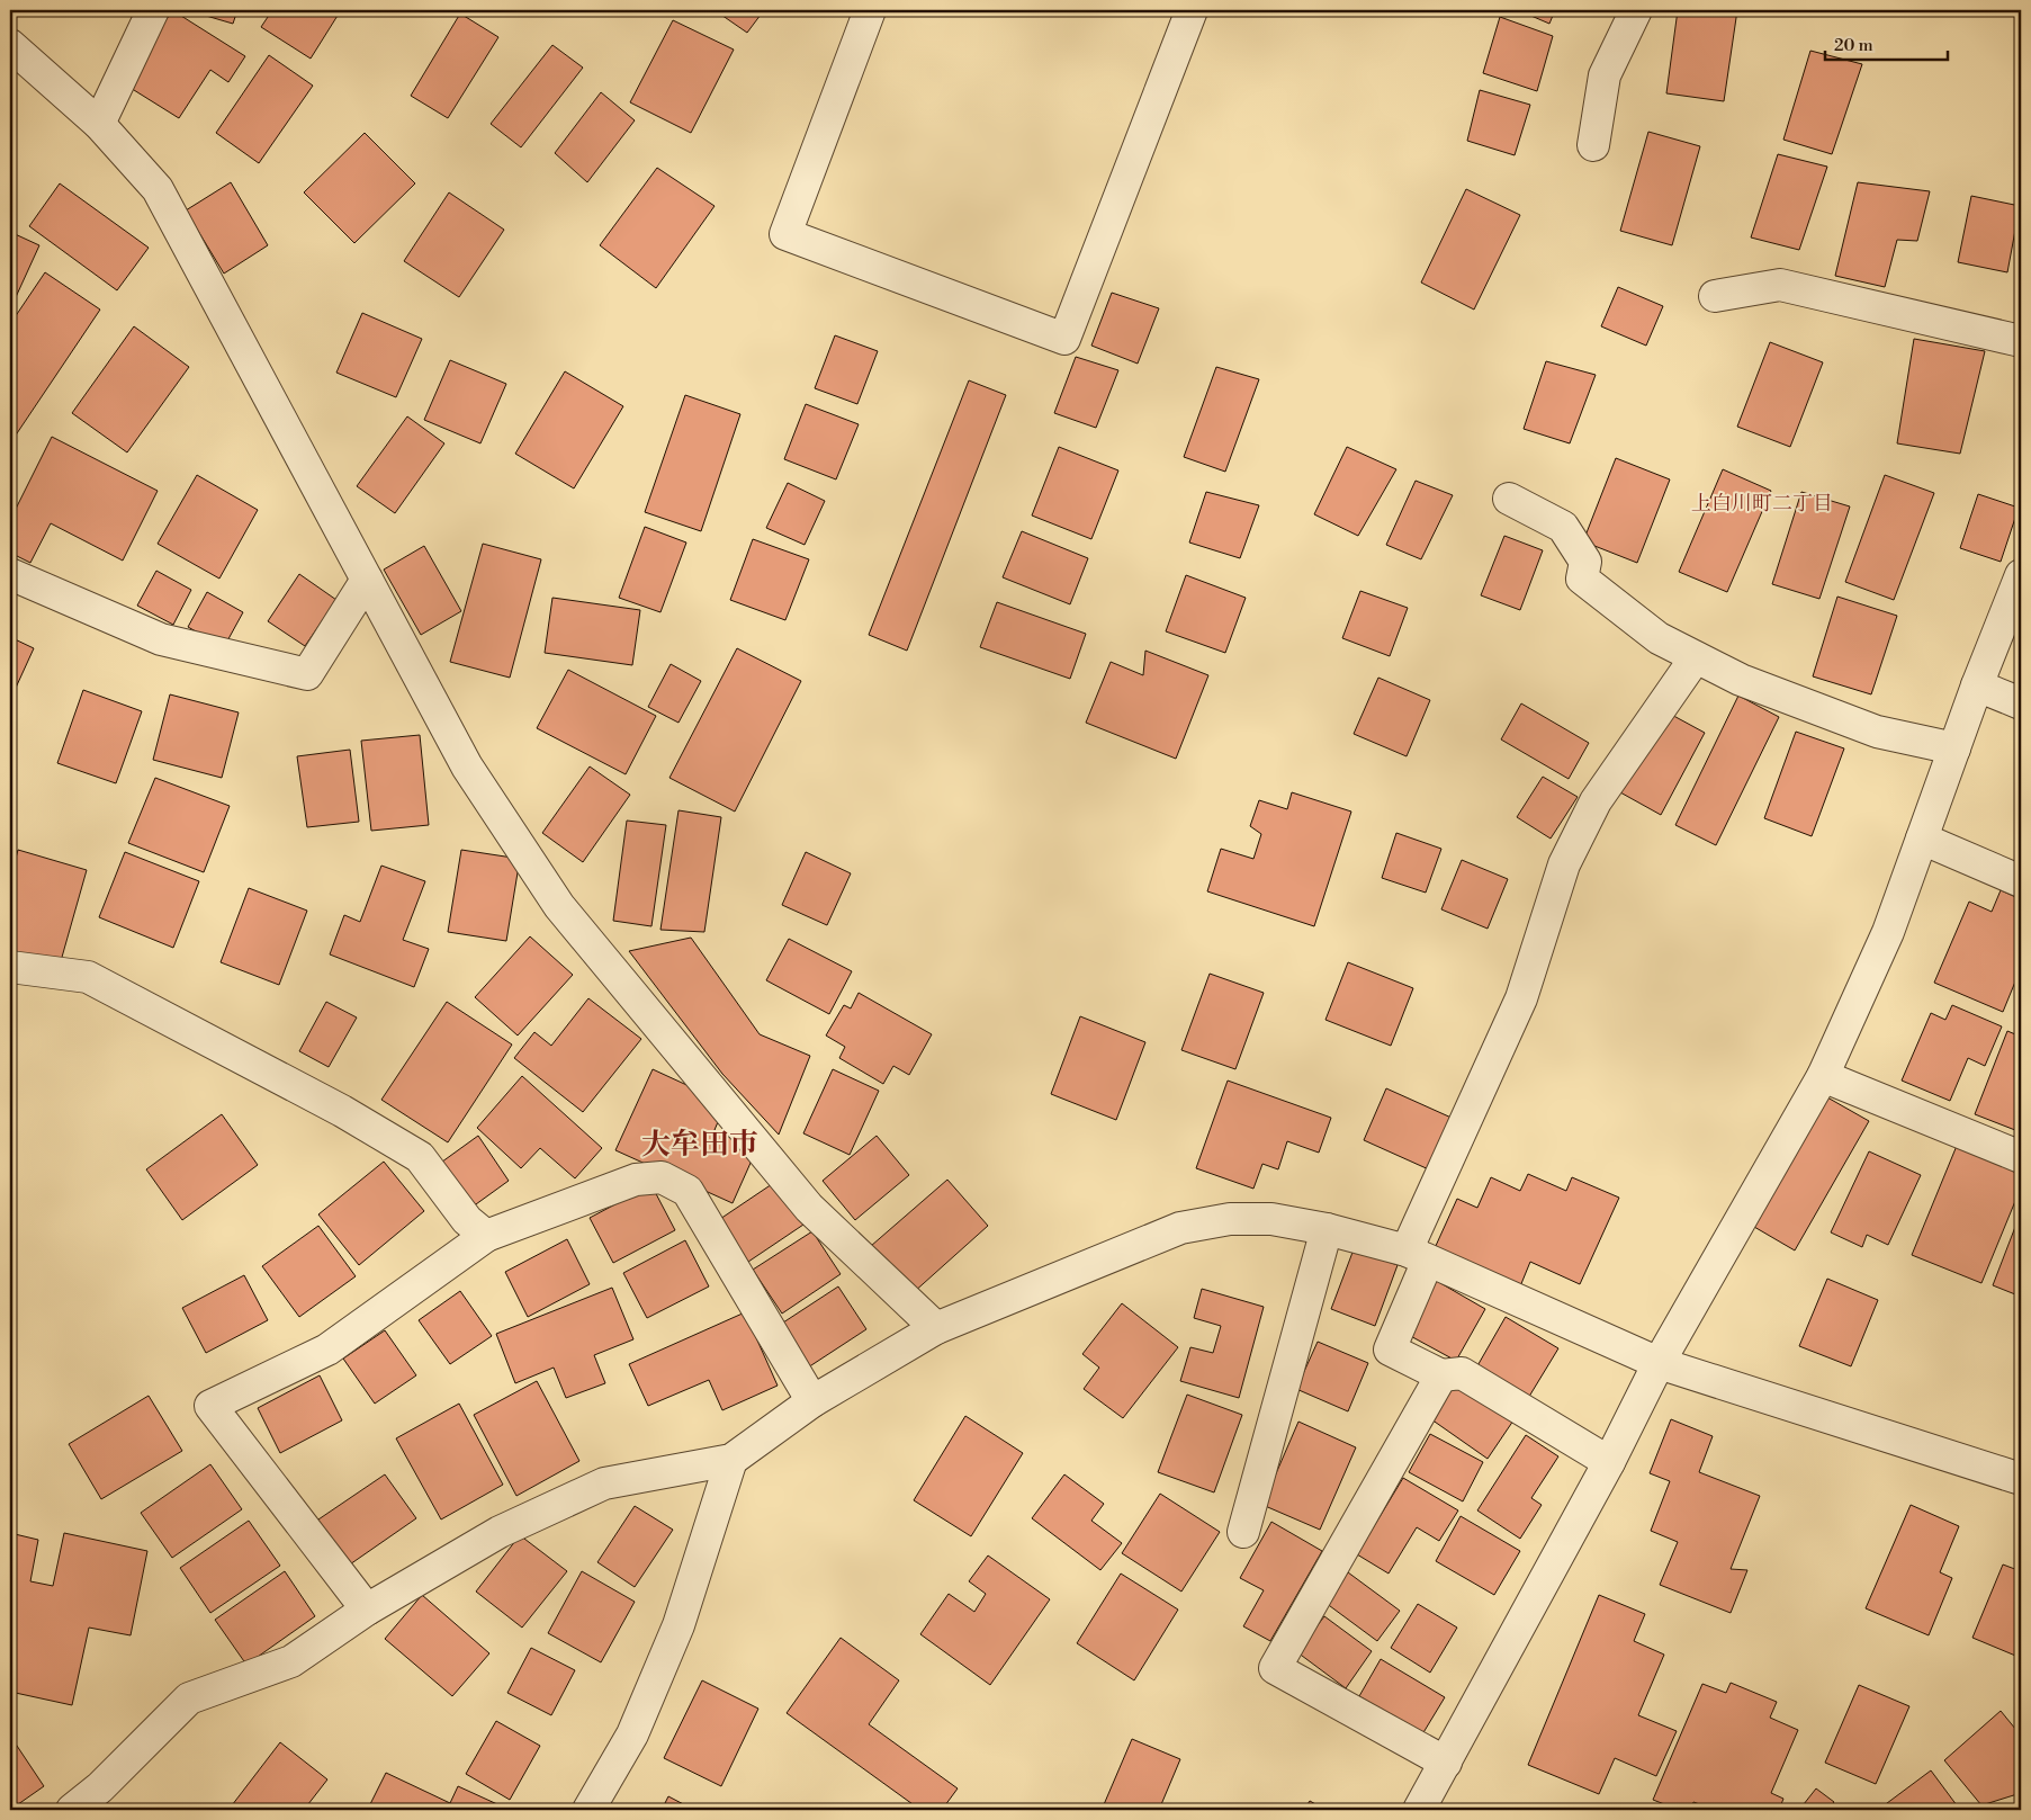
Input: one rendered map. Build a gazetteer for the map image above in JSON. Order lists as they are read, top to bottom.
{
  "districts": ["上白川町二丁目", "大牟田市"],
  "scale_bar": "20 m"
}
